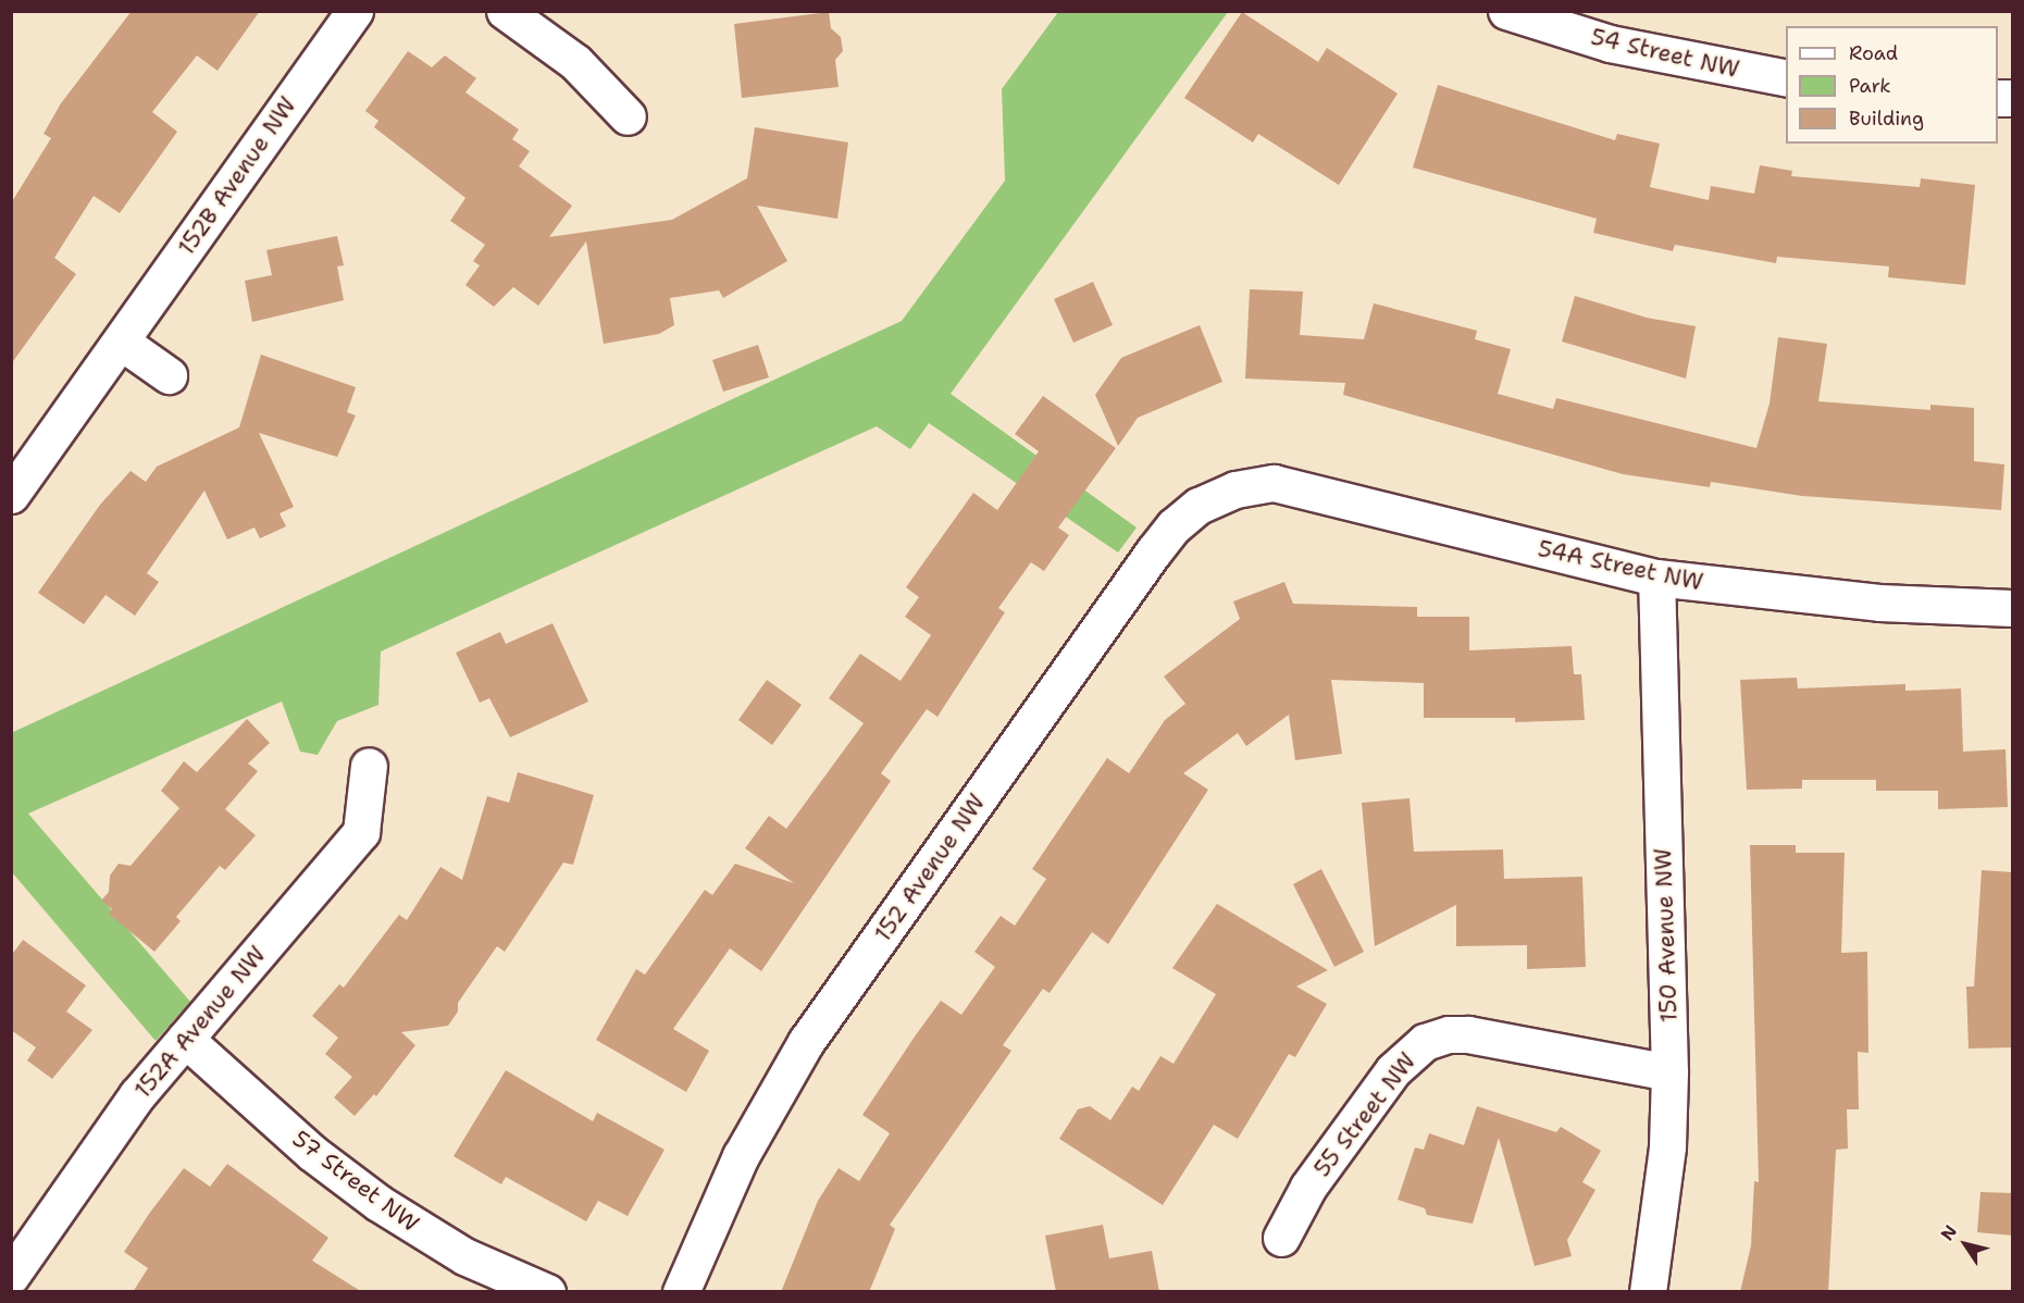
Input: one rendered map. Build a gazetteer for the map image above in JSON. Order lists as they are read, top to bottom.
{
  "streets": {
    "street": [
      "54 Street NW",
      "152B Avenue NW",
      "54A Street NW",
      "152 Avenue NW",
      "150 Avenue NW",
      "152A Avenue NW",
      "55 Street NW",
      "57 Street NW"
    ]
  },
  "crossings": [
    ["54A Street NW", "152 Avenue NW"],
    ["54A Street NW", "150 Avenue NW"],
    ["150 Avenue NW", "55 Street NW"],
    ["152A Avenue NW", "57 Street NW"]
  ],
  "legend": ["Road", "Park", "Building"],
  "north": "top left"
}
